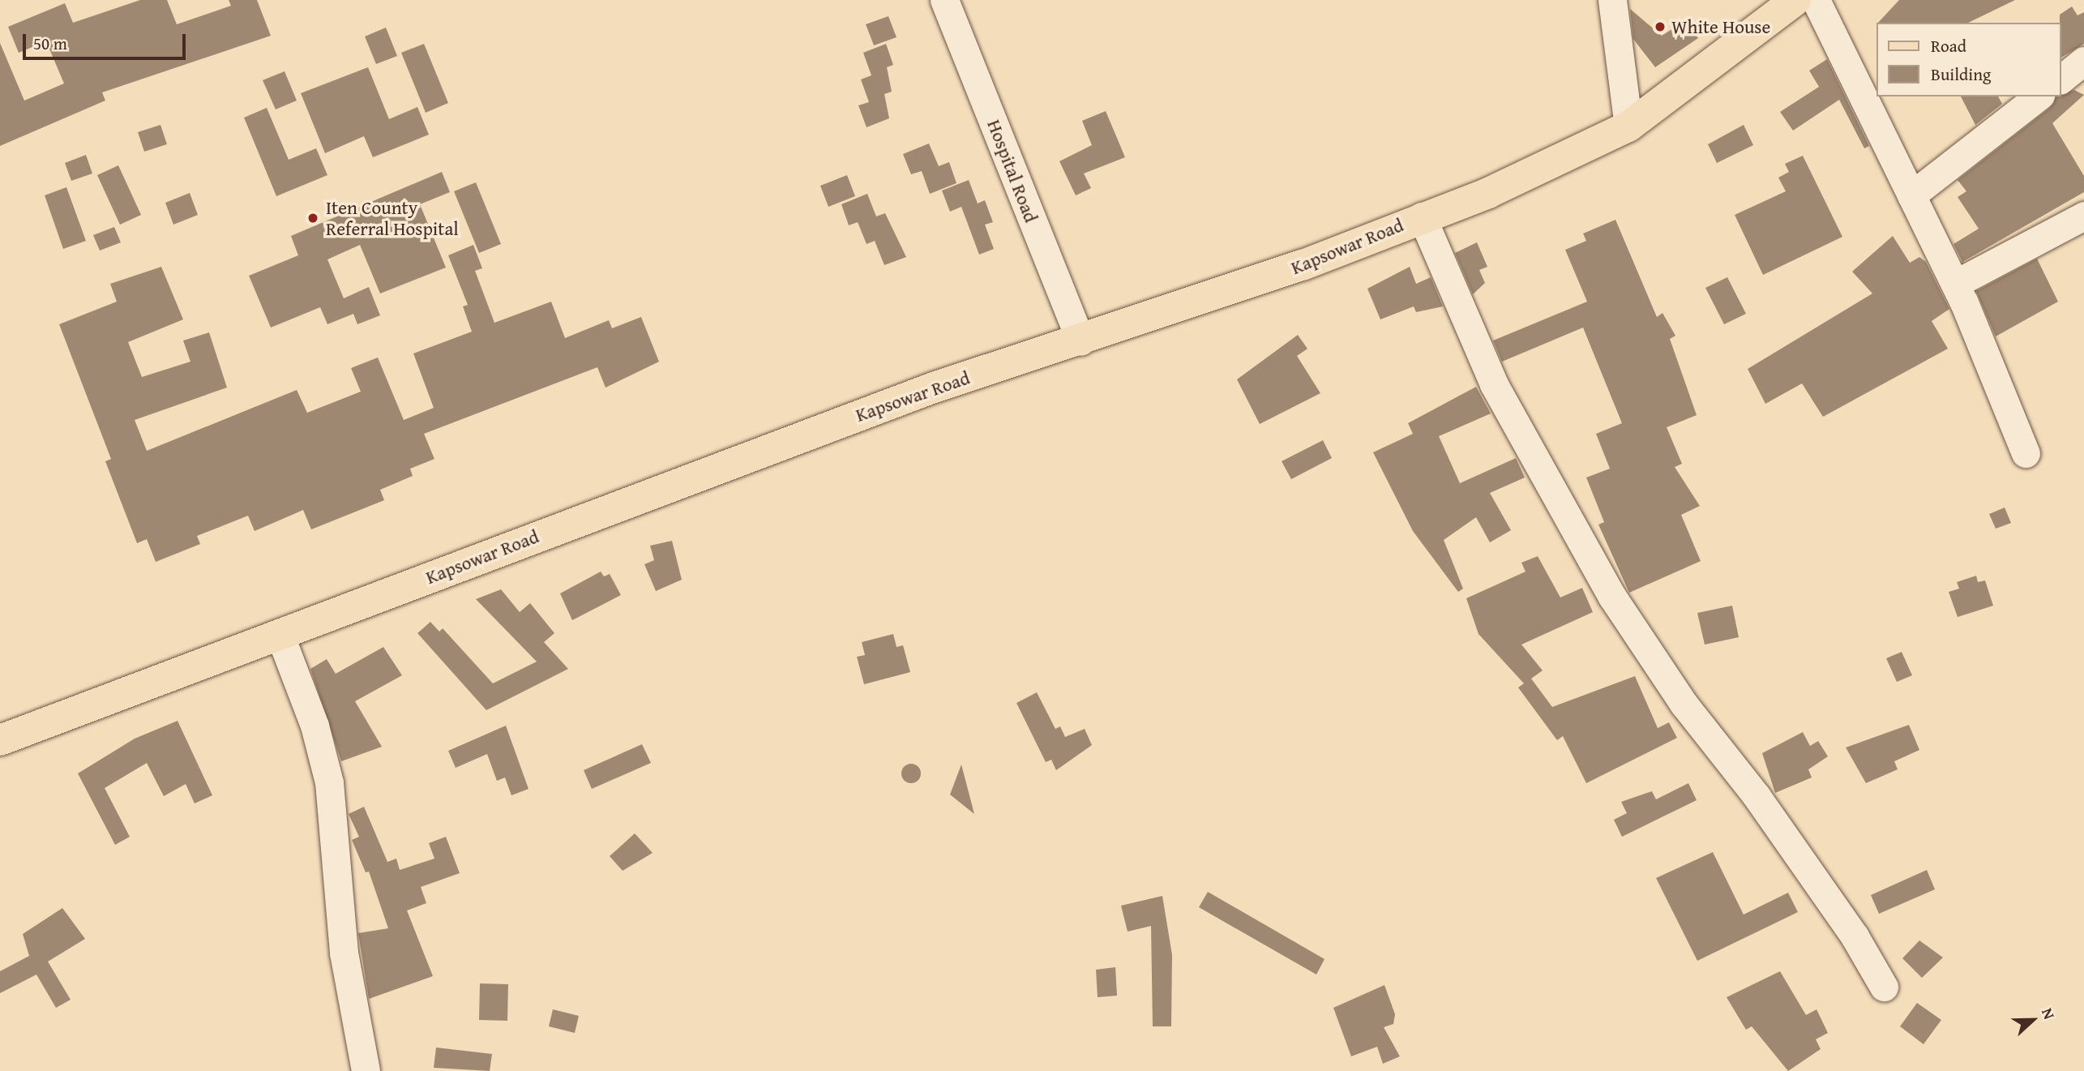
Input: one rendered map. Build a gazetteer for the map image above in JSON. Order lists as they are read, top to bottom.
{
  "streets": {
    "main road": ["Kapsowar Road"],
    "street": ["Hospital Road"]
  },
  "crossings": [
    ["Hospital Road", "Kapsowar Road"]
  ],
  "places": ["White House", "Iten County Referral Hospital"],
  "legend": ["Road", "Building"],
  "scale_bar": "50 m",
  "north": "right"
}
